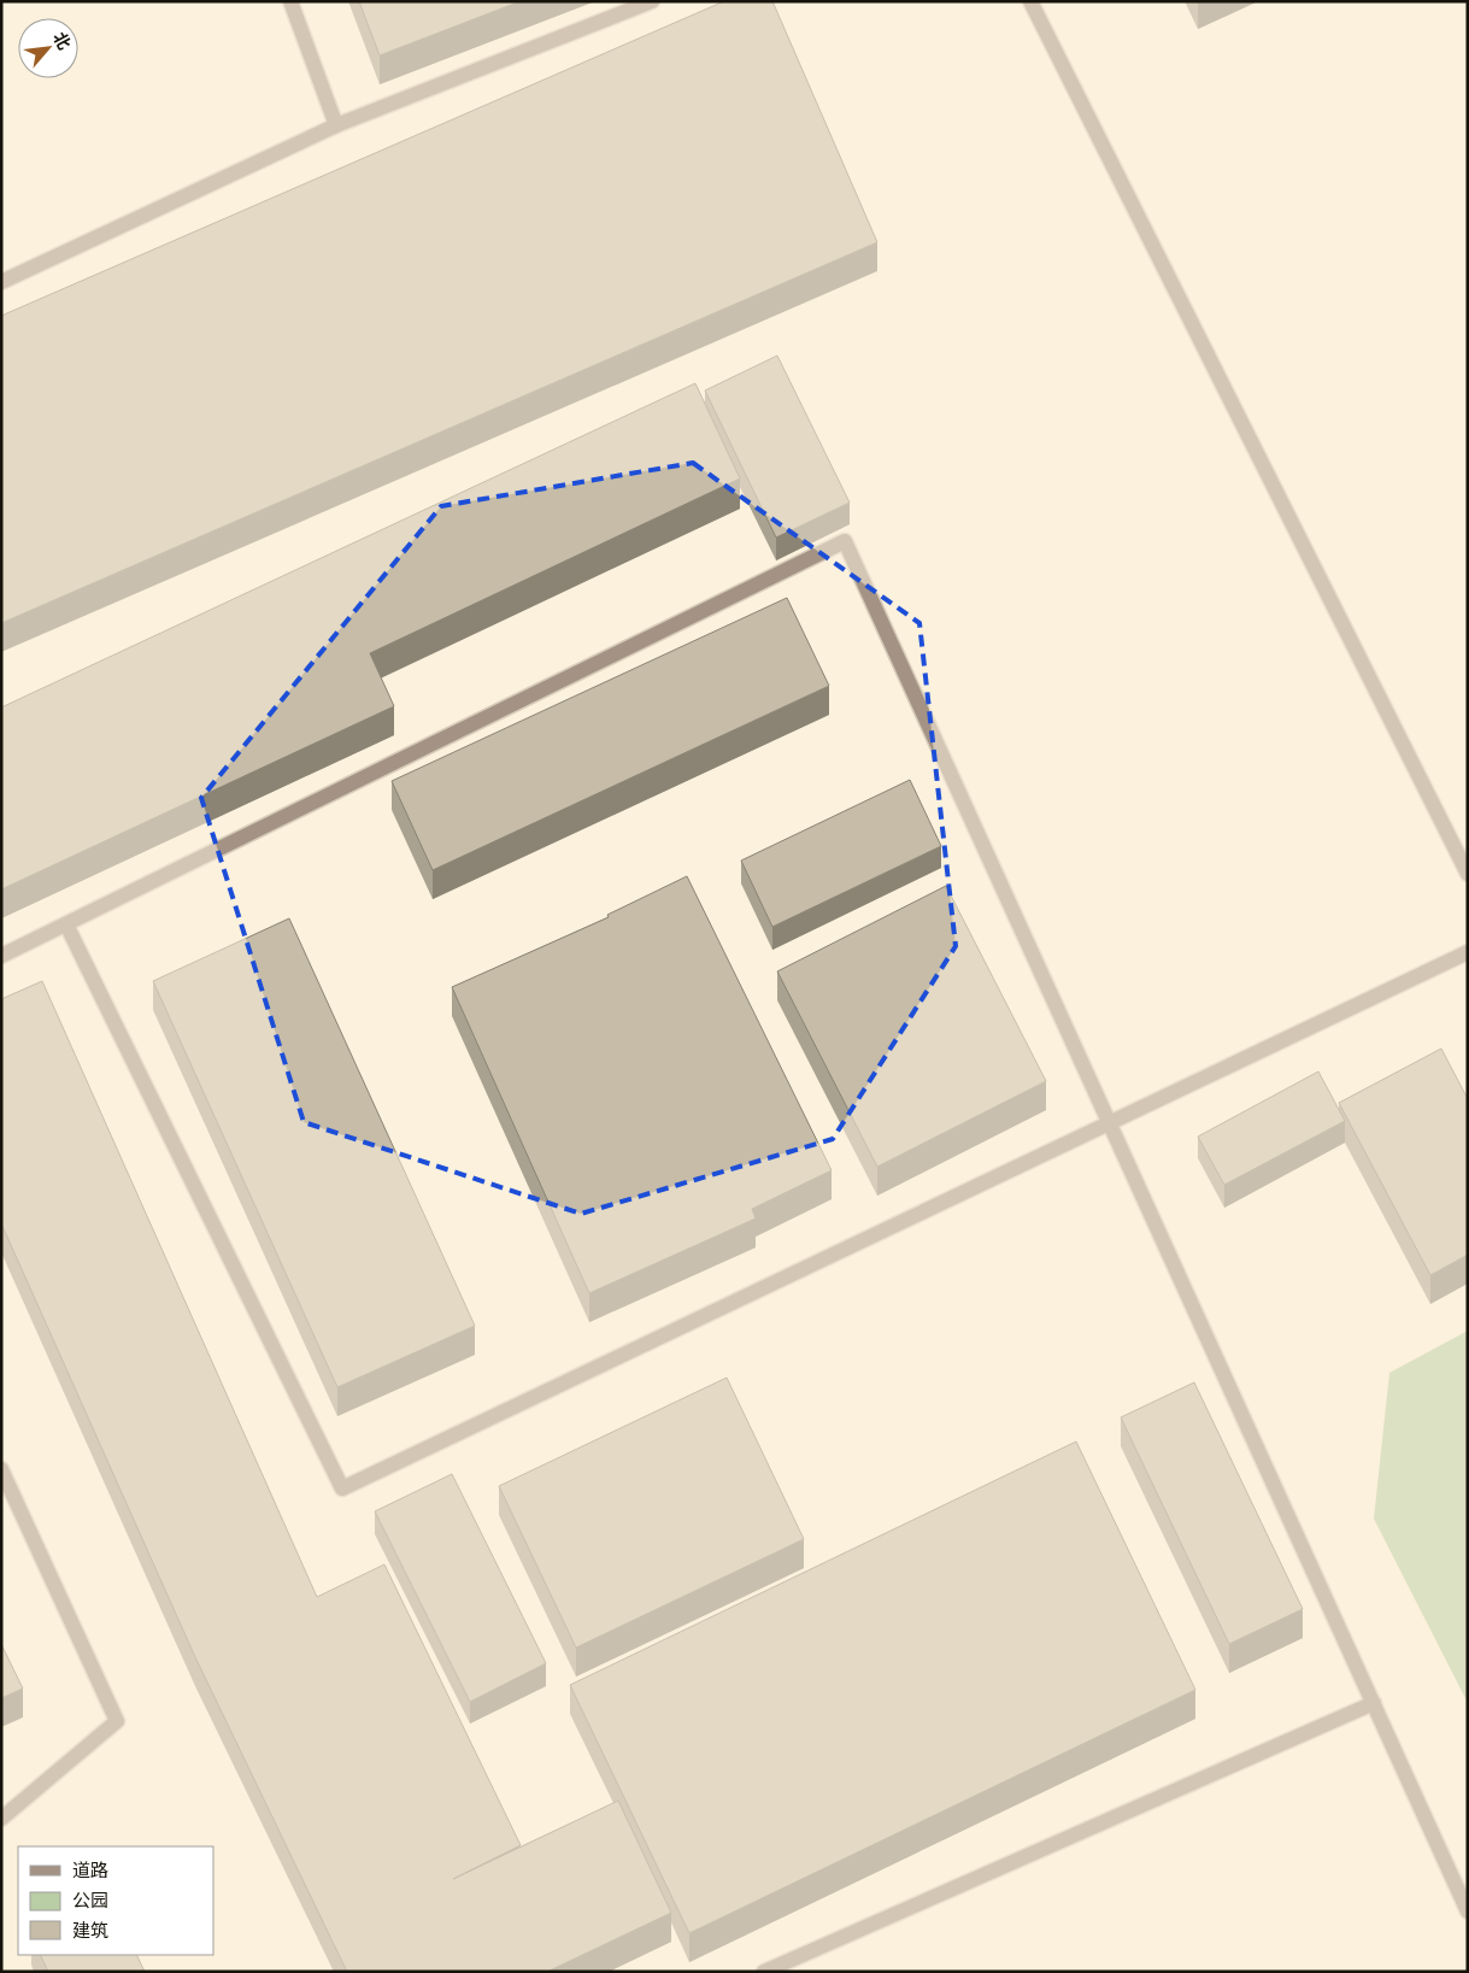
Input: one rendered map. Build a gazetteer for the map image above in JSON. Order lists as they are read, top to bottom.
{
  "legend": ["道路", "公园", "建筑"],
  "north": "top right"
}
